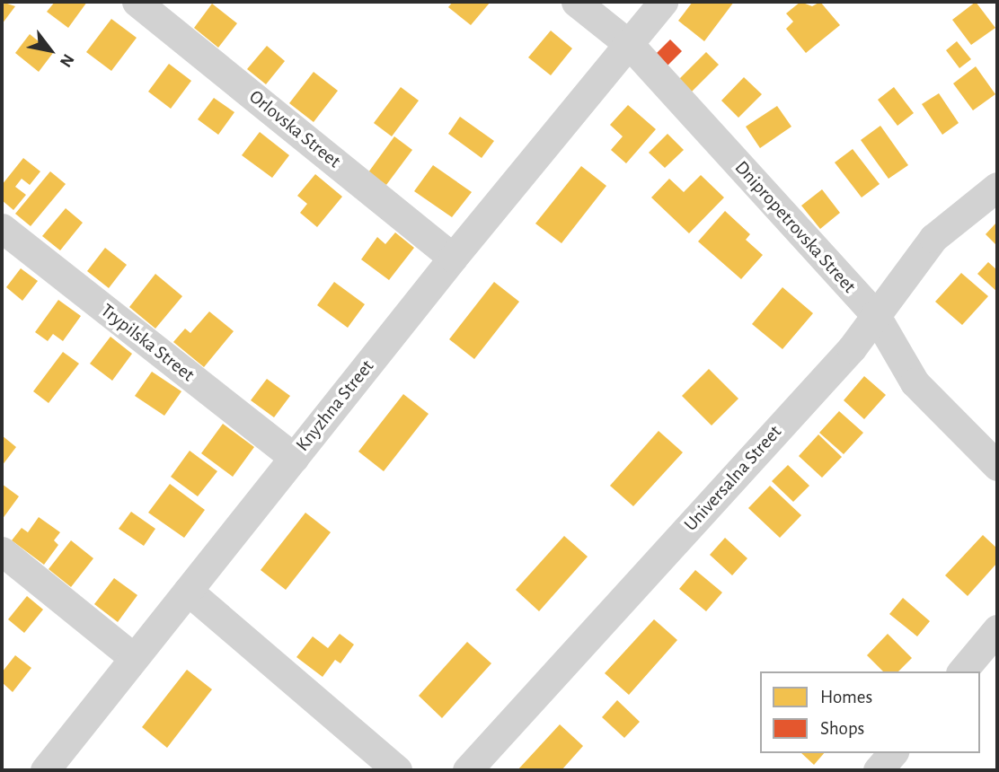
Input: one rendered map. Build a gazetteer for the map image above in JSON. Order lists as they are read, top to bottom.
{
  "streets": {
    "street": [
      "Orlovska Street",
      "Dnipropetrovska Street",
      "Trypilska Street",
      "Knyzhna Street",
      "Universalna Street"
    ]
  },
  "crossings": [
    ["Orlovska Street", "Knyzhna Street"],
    ["Dnipropetrovska Street", "Knyzhna Street"],
    ["Dnipropetrovska Street", "Universalna Street"],
    ["Trypilska Street", "Knyzhna Street"]
  ],
  "legend": ["Homes", "Shops"],
  "north": "bottom right"
}
